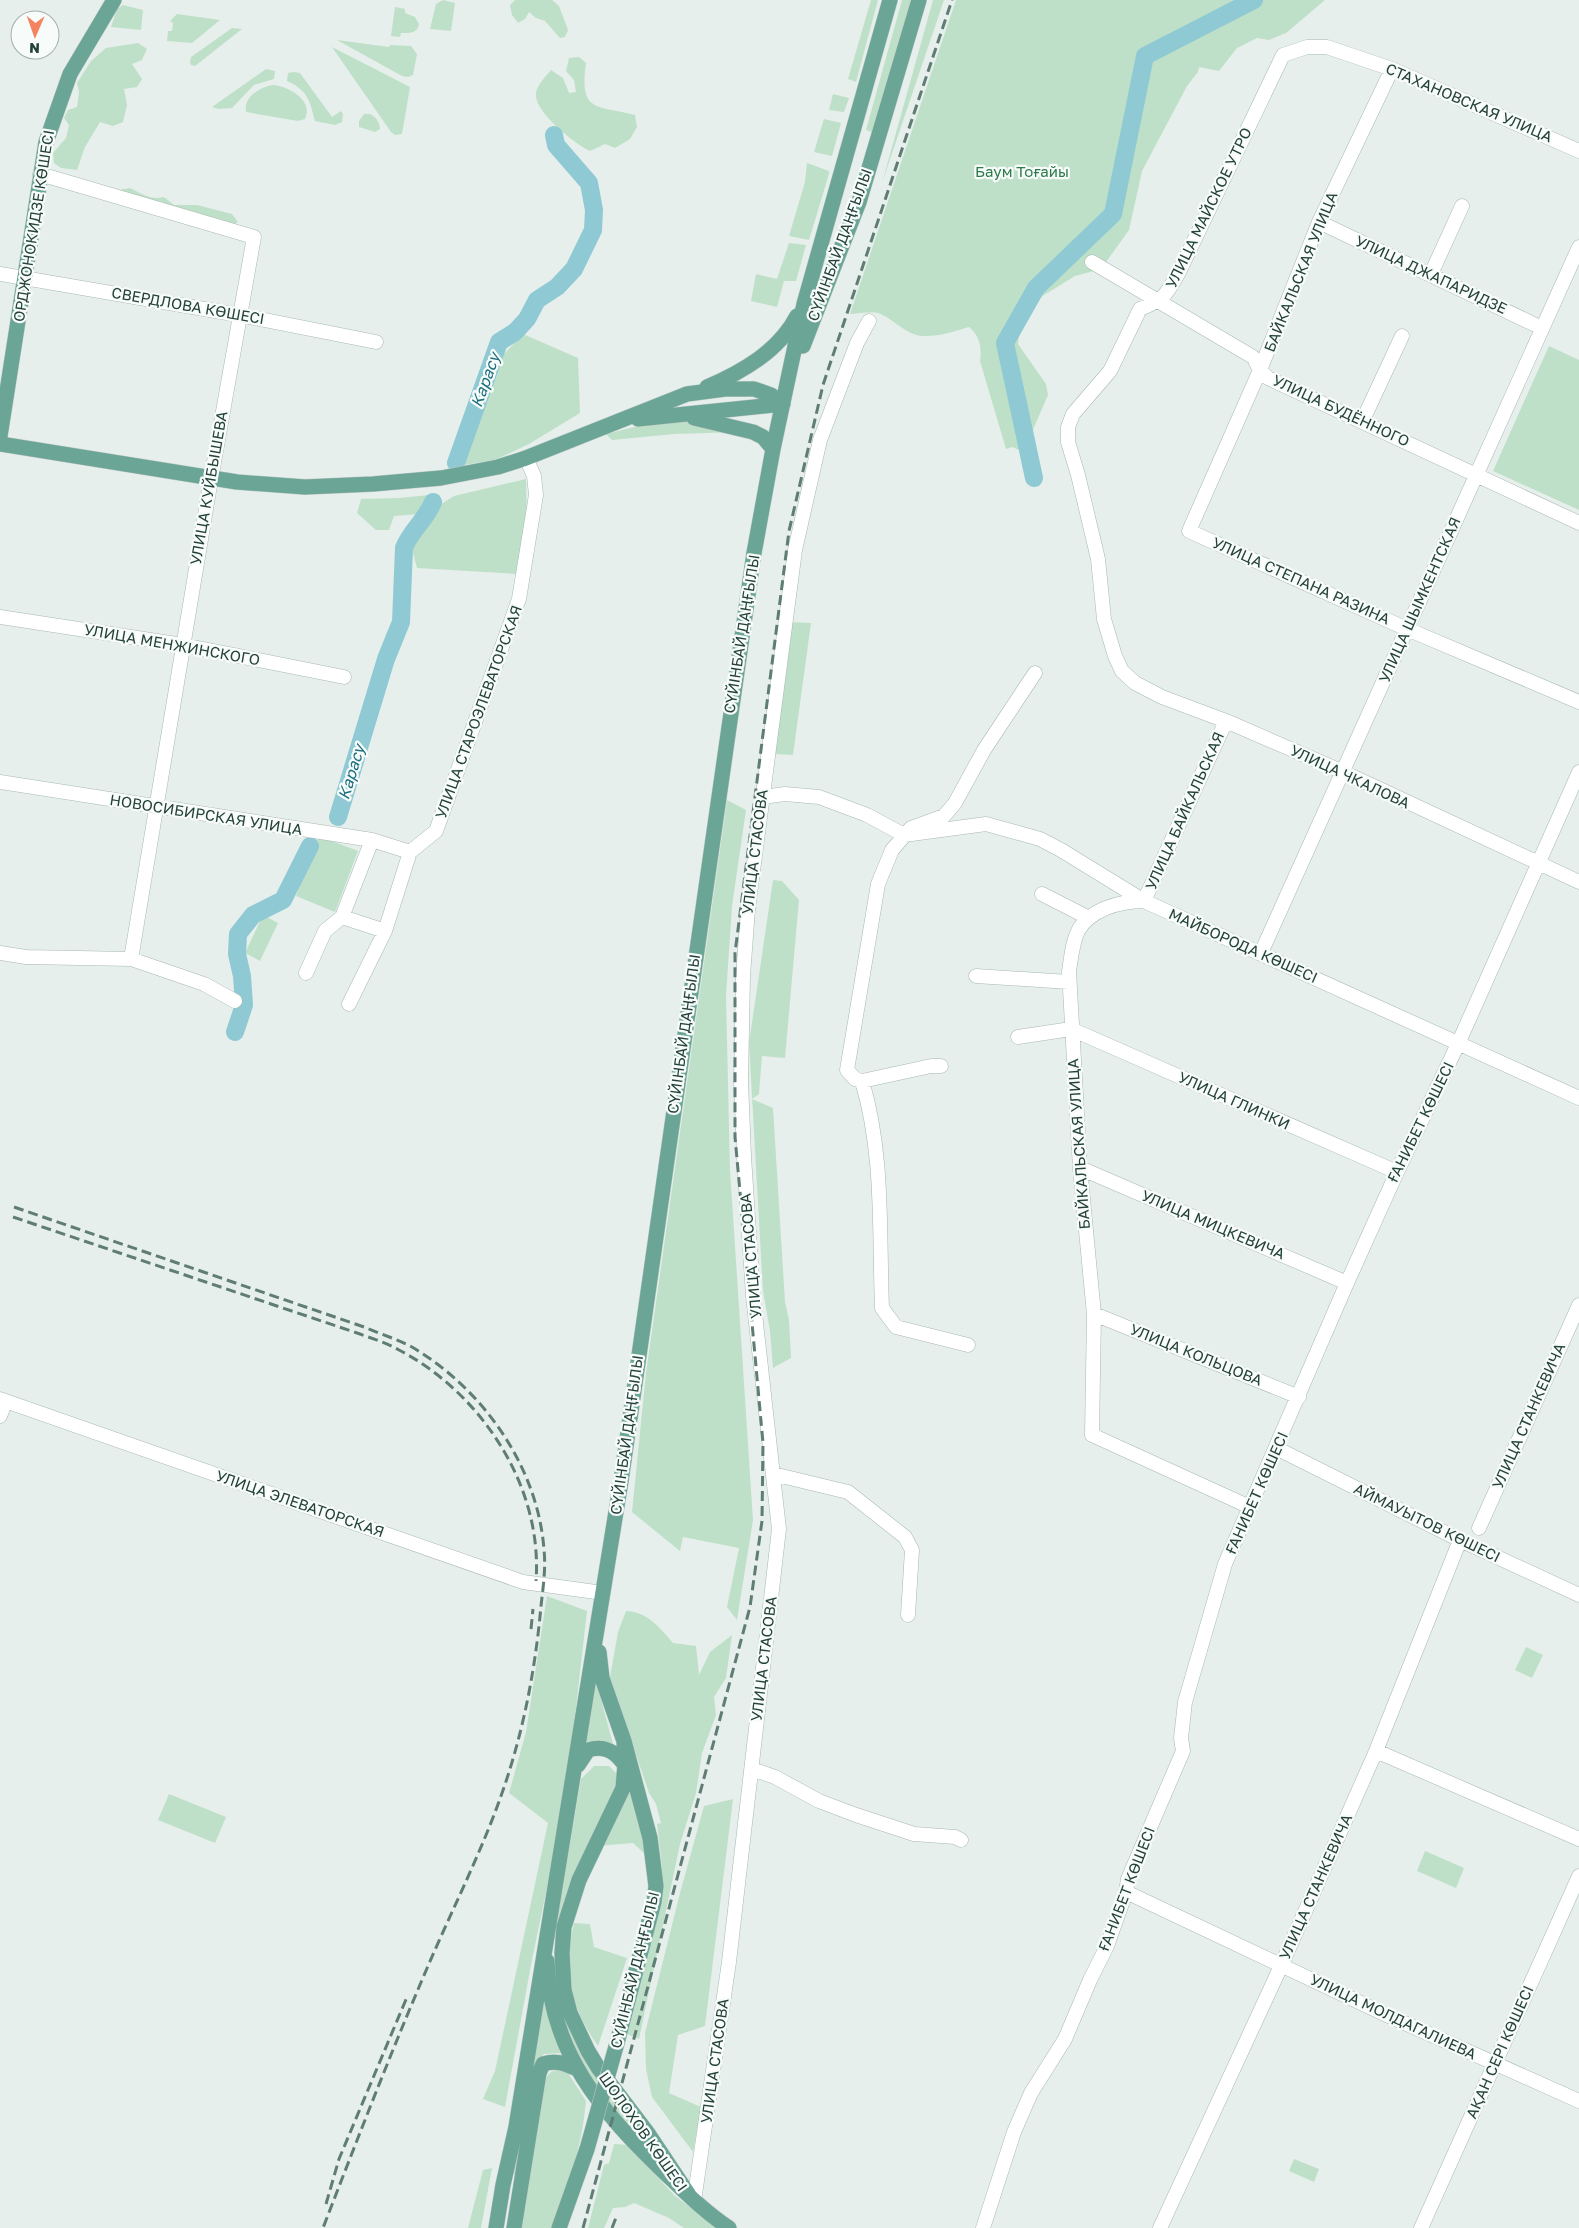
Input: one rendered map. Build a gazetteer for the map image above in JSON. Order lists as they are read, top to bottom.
{
  "streets": {
    "main road": ["ОРДЖОНОКИДЗЕ КӨШЕСІ", "СҮЙІНБАЙ ДАҢҒЫЛЫ", "ШОЛОХОВ КӨШЕСІ"],
    "street": [
      "СТАХАНОВСКАЯ УЛИЦА",
      "УЛИЦА МАЙСКОЕ УТРО",
      "БАЙКАЛЬСКАЯ УЛИЦА",
      "УЛИЦА ДЖАПАРИДЗЕ",
      "СВЕРДЛОВА КӨШЕСІ",
      "УЛИЦА БУДЁННОГО",
      "УЛИЦА КУЙБЫШЕВА",
      "УЛИЦА СТЕПАНА РАЗИНА",
      "УЛИЦА ШЫМКЕНТСКАЯ",
      "УЛИЦА МЕНЖИНСКОГО",
      "УЛИЦА СТАРОЭЛЕВАТОРСКАЯ",
      "УЛИЦА ЧКАЛОВА",
      "УЛИЦА БАЙКАЛЬСКАЯ",
      "НОВОСИБИРСКАЯ УЛИЦА",
      "УЛИЦА СТАСОВА",
      "МАЙБОРОДА КӨШЕСІ",
      "УЛИЦА ГЛИНКИ",
      "ҒАНИБЕТ КӨШЕСІ",
      "УЛИЦА МИЦКЕВИЧА",
      "УЛИЦА КОЛЬЦОВА",
      "УЛИЦА СТАНКЕВИЧА",
      "УЛИЦА ЭЛЕВАТОРСКАЯ",
      "АЙМАУЫТОВ КӨШЕСІ",
      "УЛИЦА МОЛДАГАЛИЕВА",
      "АҚАН СЕРІ КӨШЕСІ"
    ]
  },
  "crossings": [
    ["СТАХАНОВСКАЯ УЛИЦА", "УЛИЦА МАЙСКОЕ УТРО"],
    ["СТАХАНОВСКАЯ УЛИЦА", "БАЙКАЛЬСКАЯ УЛИЦА"],
    ["УЛИЦА МАЙСКОЕ УТРО", "УЛИЦА БУДЁННОГО"],
    ["УЛИЦА МАЙСКОЕ УТРО", "УЛИЦА ЧКАЛОВА"],
    ["ОРДЖОНОКИДЗЕ КӨШЕСІ", "СВЕРДЛОВА КӨШЕСІ"],
    ["ОРДЖОНОКИДЗЕ КӨШЕСІ", "УЛИЦА КУЙБЫШЕВА"],
    ["СҮЙІНБАЙ ДАҢҒЫЛЫ", "УЛИЦА ЭЛЕВАТОРСКАЯ"],
    ["СҮЙІНБАЙ ДАҢҒЫЛЫ", "ШОЛОХОВ КӨШЕСІ"],
    ["БАЙКАЛЬСКАЯ УЛИЦА", "УЛИЦА ДЖАПАРИДЗЕ"],
    ["БАЙКАЛЬСКАЯ УЛИЦА", "УЛИЦА БУДЁННОГО"],
    ["БАЙКАЛЬСКАЯ УЛИЦА", "УЛИЦА СТЕПАНА РАЗИНА"],
    ["БАЙКАЛЬСКАЯ УЛИЦА", "УЛИЦА ГЛИНКИ"],
    ["БАЙКАЛЬСКАЯ УЛИЦА", "ҒАНИБЕТ КӨШЕСІ"],
    ["БАЙКАЛЬСКАЯ УЛИЦА", "УЛИЦА МИЦКЕВИЧА"],
    ["БАЙКАЛЬСКАЯ УЛИЦА", "УЛИЦА КОЛЬЦОВА"],
    ["УЛИЦА ДЖАПАРИДЗЕ", "УЛИЦА ШЫМКЕНТСКАЯ"],
    ["СВЕРДЛОВА КӨШЕСІ", "УЛИЦА КУЙБЫШЕВА"],
    ["УЛИЦА БУДЁННОГО", "УЛИЦА ШЫМКЕНТСКАЯ"],
    ["УЛИЦА КУЙБЫШЕВА", "УЛИЦА МЕНЖИНСКОГО"],
    ["УЛИЦА КУЙБЫШЕВА", "НОВОСИБИРСКАЯ УЛИЦА"],
    ["УЛИЦА СТЕПАНА РАЗИНА", "УЛИЦА ШЫМКЕНТСКАЯ"],
    ["УЛИЦА ШЫМКЕНТСКАЯ", "УЛИЦА ЧКАЛОВА"],
    ["УЛИЦА ШЫМКЕНТСКАЯ", "МАЙБОРОДА КӨШЕСІ"],
    ["УЛИЦА СТАРОЭЛЕВАТОРСКАЯ", "НОВОСИБИРСКАЯ УЛИЦА"],
    ["УЛИЦА ЧКАЛОВА", "УЛИЦА БАЙКАЛЬСКАЯ"],
    ["УЛИЦА ЧКАЛОВА", "ҒАНИБЕТ КӨШЕСІ"],
    ["УЛИЦА БАЙКАЛЬСКАЯ", "МАЙБОРОДА КӨШЕСІ"],
    ["УЛИЦА СТАСОВА", "ШОЛОХОВ КӨШЕСІ"],
    ["МАЙБОРОДА КӨШЕСІ", "ҒАНИБЕТ КӨШЕСІ"],
    ["УЛИЦА ГЛИНКИ", "ҒАНИБЕТ КӨШЕСІ"],
    ["ҒАНИБЕТ КӨШЕСІ", "УЛИЦА МИЦКЕВИЧА"],
    ["ҒАНИБЕТ КӨШЕСІ", "УЛИЦА КОЛЬЦОВА"],
    ["ҒАНИБЕТ КӨШЕСІ", "АЙМАУЫТОВ КӨШЕСІ"],
    ["ҒАНИБЕТ КӨШЕСІ", "УЛИЦА МОЛДАГАЛИЕВА"],
    ["УЛИЦА СТАНКЕВИЧА", "АЙМАУЫТОВ КӨШЕСІ"],
    ["УЛИЦА СТАНКЕВИЧА", "УЛИЦА МОЛДАГАЛИЕВА"],
    ["УЛИЦА МОЛДАГАЛИЕВА", "АҚАН СЕРІ КӨШЕСІ"]
  ],
  "water": ["Карасу"],
  "parks": ["Баум Тоғайы"],
  "north": "bottom"
}
